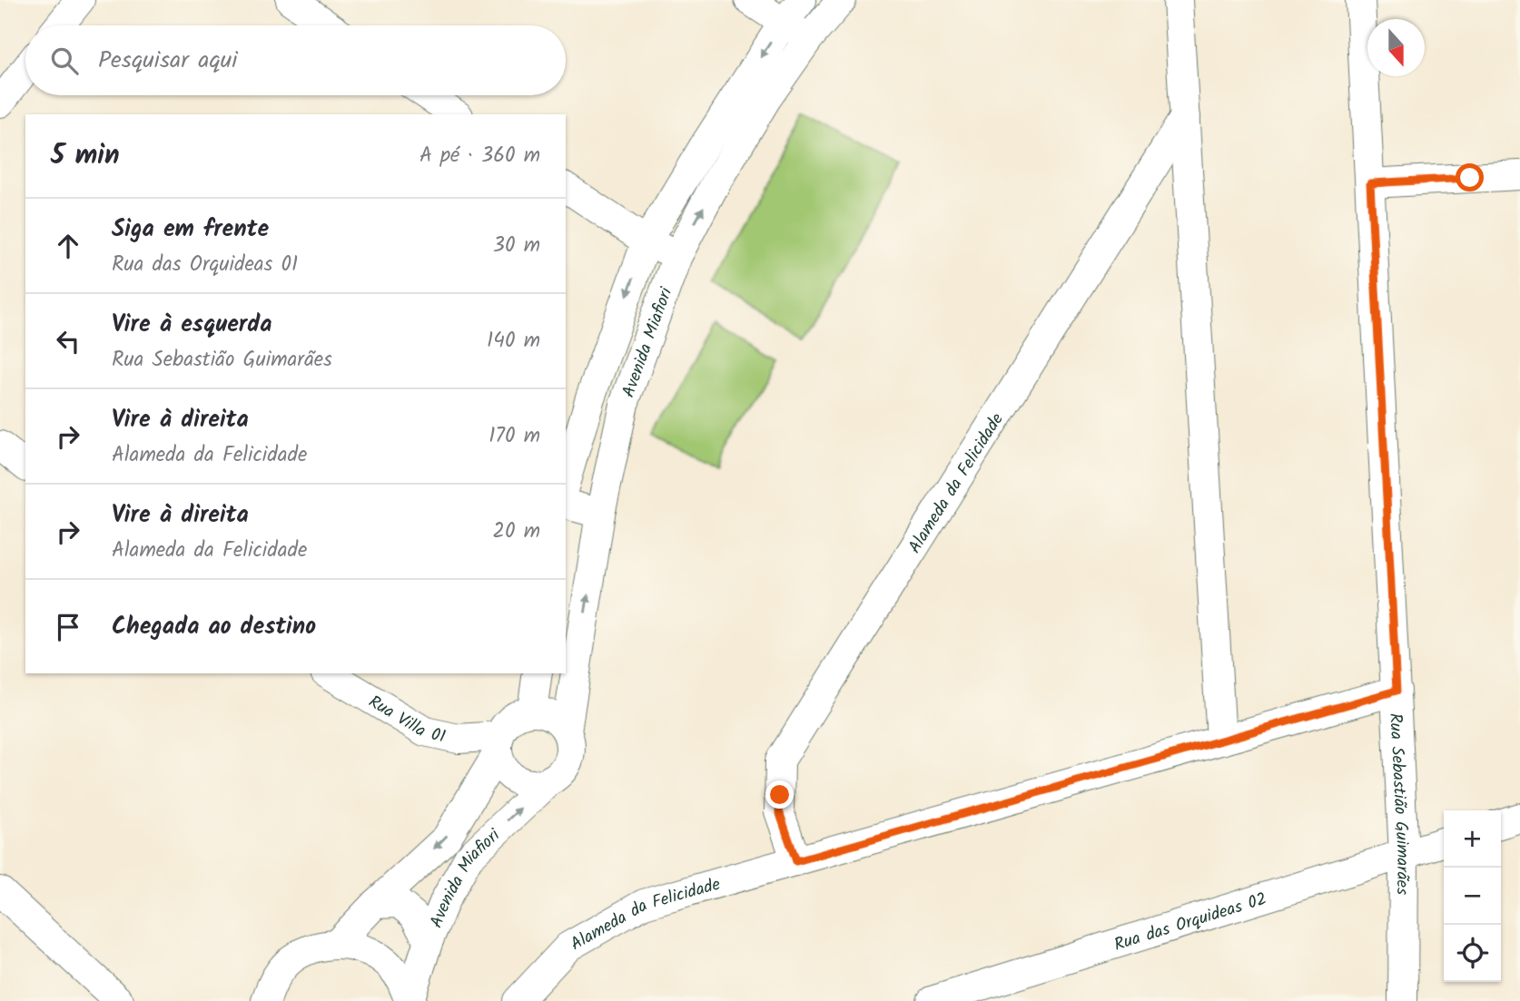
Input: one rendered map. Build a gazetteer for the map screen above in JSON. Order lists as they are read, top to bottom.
{
  "streets": {
    "street": [
      "Avenida Miafiori",
      "Alameda da Felicidade",
      "Rua Villa 01",
      "Rua Sebastião Guimarães",
      "Rua das Orquideas 02"
    ]
  },
  "crossings": [
    ["Avenida Miafiori", "Rua Villa 01"],
    ["Alameda da Felicidade", "Rua Sebastião Guimarães"],
    ["Rua Sebastião Guimarães", "Rua das Orquideas 02"]
  ],
  "north": "bottom",
  "page": {
    "search": "Pesquisar aqui",
    "heading": ["5 min", "A pé · 360 m"],
    "list": [
      ["Siga em frente", "Rua das Orquideas 01", "30 m"],
      ["Vire à esquerda", "Rua Sebastião Guimarães", "140 m"],
      ["Vire à direita", "Alameda da Felicidade", "170 m"],
      ["Vire à direita", "Alameda da Felicidade", "20 m"],
      "Chegada ao destino"
    ],
    "map_buttons": ["+", "−"]
  }
}
